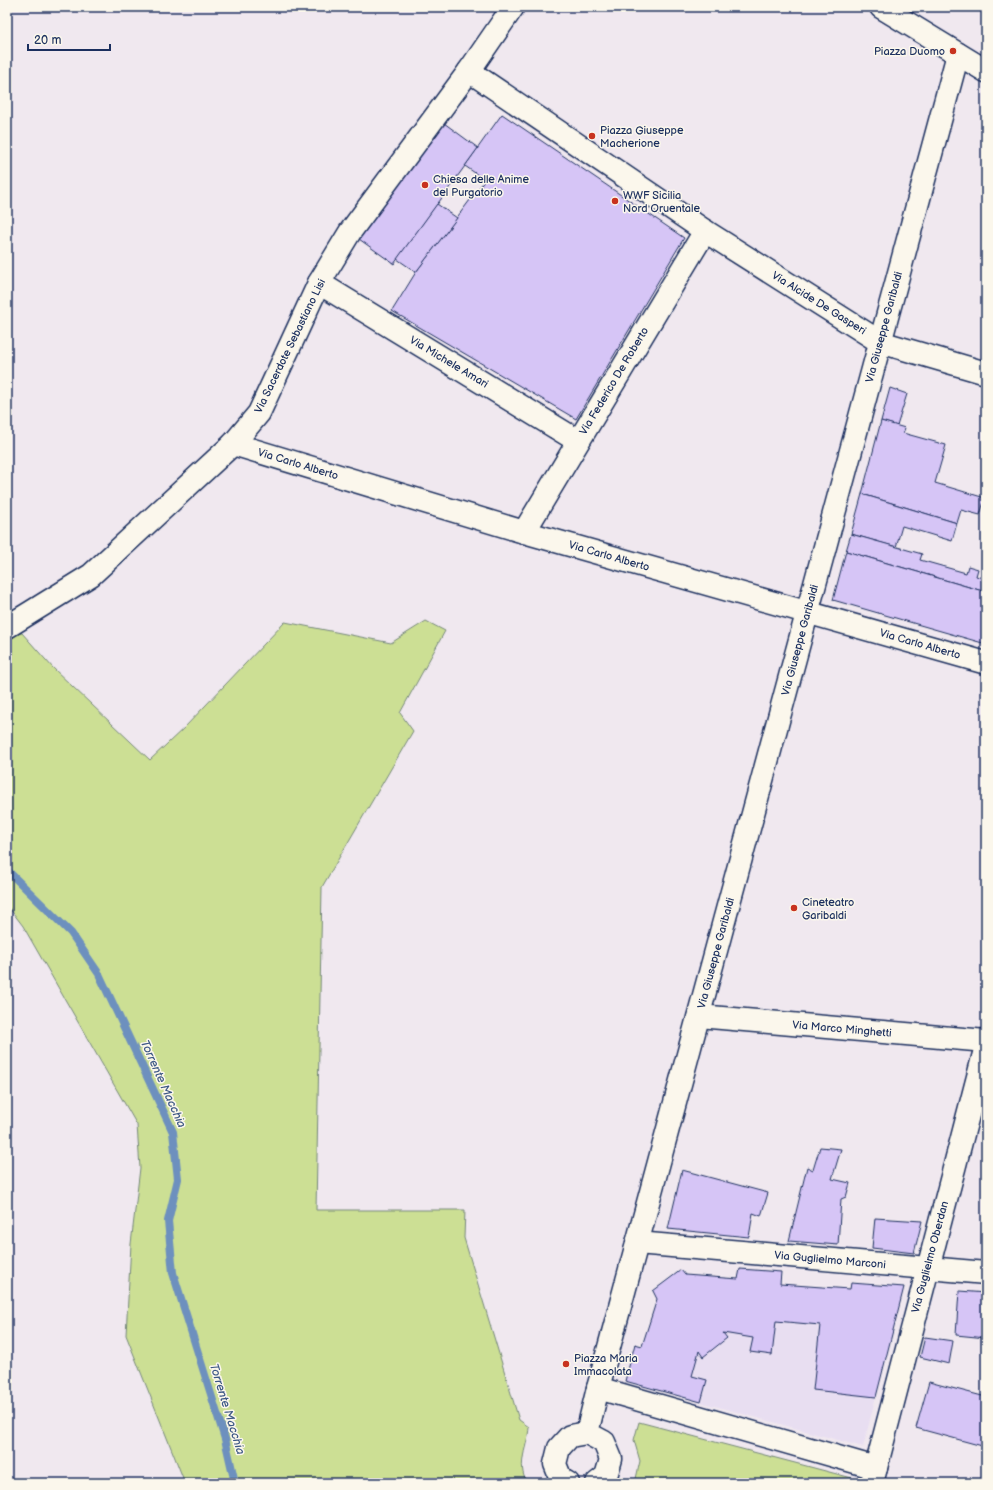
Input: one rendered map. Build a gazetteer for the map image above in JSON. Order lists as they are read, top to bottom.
{
  "streets": {
    "street": [
      "Via Alcide De Gasperi",
      "Via Giuseppe Garibaldi",
      "Via Sacerdote Sebastiano Lisi",
      "Via Michele Amari",
      "Via Federico De Roberto",
      "Via Carlo Alberto",
      "Via Marco Minghetti",
      "Via Guglielmo Oberdan",
      "Via Guglielmo Marconi"
    ]
  },
  "crossings": [
    ["Via Alcide De Gasperi", "Via Giuseppe Garibaldi"],
    ["Via Alcide De Gasperi", "Via Sacerdote Sebastiano Lisi"],
    ["Via Alcide De Gasperi", "Via Federico De Roberto"],
    ["Via Giuseppe Garibaldi", "Via Carlo Alberto"],
    ["Via Giuseppe Garibaldi", "Via Marco Minghetti"],
    ["Via Giuseppe Garibaldi", "Via Guglielmo Marconi"],
    ["Via Sacerdote Sebastiano Lisi", "Via Michele Amari"],
    ["Via Sacerdote Sebastiano Lisi", "Via Carlo Alberto"],
    ["Via Michele Amari", "Via Federico De Roberto"],
    ["Via Federico De Roberto", "Via Carlo Alberto"],
    ["Via Guglielmo Oberdan", "Via Guglielmo Marconi"]
  ],
  "water": ["Torrente Macchia"],
  "places": [
    "Piazza Duomo",
    "Piazza Giuseppe Macherione",
    "Chiesa delle Anime del Purgatorio",
    "WWF Sicilia Nord Oruentale",
    "Cineteatro Garibaldi",
    "Piazza Maria Immacolata"
  ],
  "scale_bar": "20 m"
}
